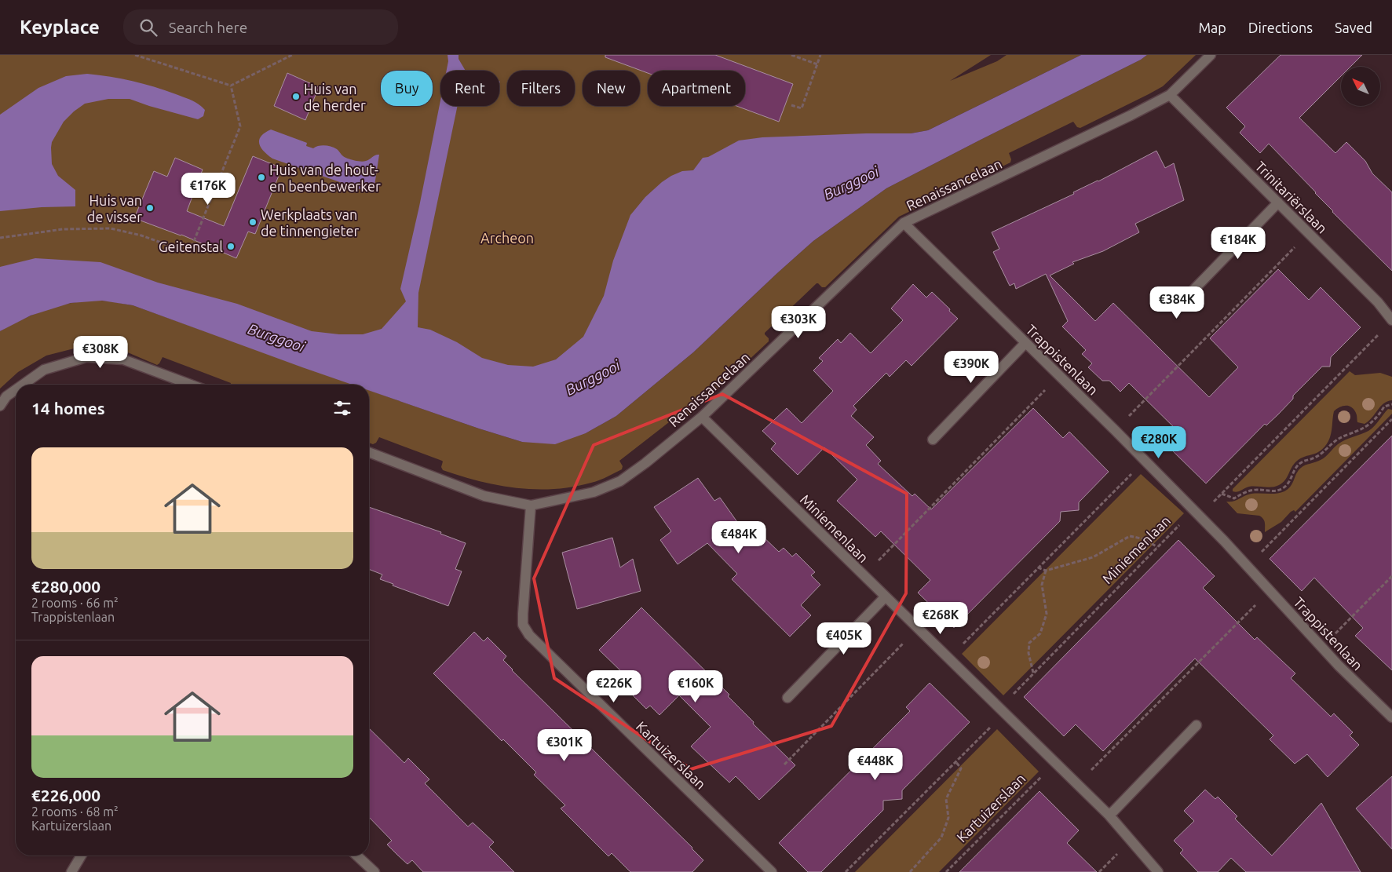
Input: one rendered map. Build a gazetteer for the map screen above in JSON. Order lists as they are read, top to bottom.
{
  "streets": {
    "street": [
      "Renaissancelaan",
      "Trinitariërslaan",
      "Trappistenlaan",
      "Miniemenlaan",
      "Kartuizerslaan"
    ]
  },
  "crossings": [
    ["Renaissancelaan", "Trinitariërslaan"],
    ["Renaissancelaan", "Trappistenlaan"],
    ["Renaissancelaan", "Miniemenlaan"],
    ["Renaissancelaan", "Kartuizerslaan"],
    ["Trappistenlaan", "Miniemenlaan"],
    ["Miniemenlaan", "Kartuizerslaan"]
  ],
  "water": ["Burggooi"],
  "parks": ["Archeon"],
  "places": [
    "Huis van de herder",
    "Huis van de hout- en beenbewerker",
    "Huis van de visser",
    "Werkplaats van de tinnengieter",
    "Geitenstal"
  ],
  "north": "top left",
  "page": {
    "header": "Keyplace",
    "search": "Search here",
    "nav": ["Map", "Directions", "Saved"],
    "chip": [
      "Buy",
      "Rent",
      "Filters",
      "New",
      "Apartment"
    ],
    "price": [
      "€176K",
      "€184K",
      "€384K",
      "€303K",
      "€308K",
      "€390K",
      "€280K",
      "€484K",
      "€268K",
      "€405K",
      "€226K",
      "€160K",
      "€301K",
      "€448K"
    ],
    "heading": "14 homes",
    "list": [
      {
        "name": "€280,000",
        "note": "2 rooms · 66 m² · Trappistenlaan"
      },
      {
        "name": "€226,000",
        "note": "2 rooms · 68 m² · Kartuizerslaan"
      }
    ]
  }
}
